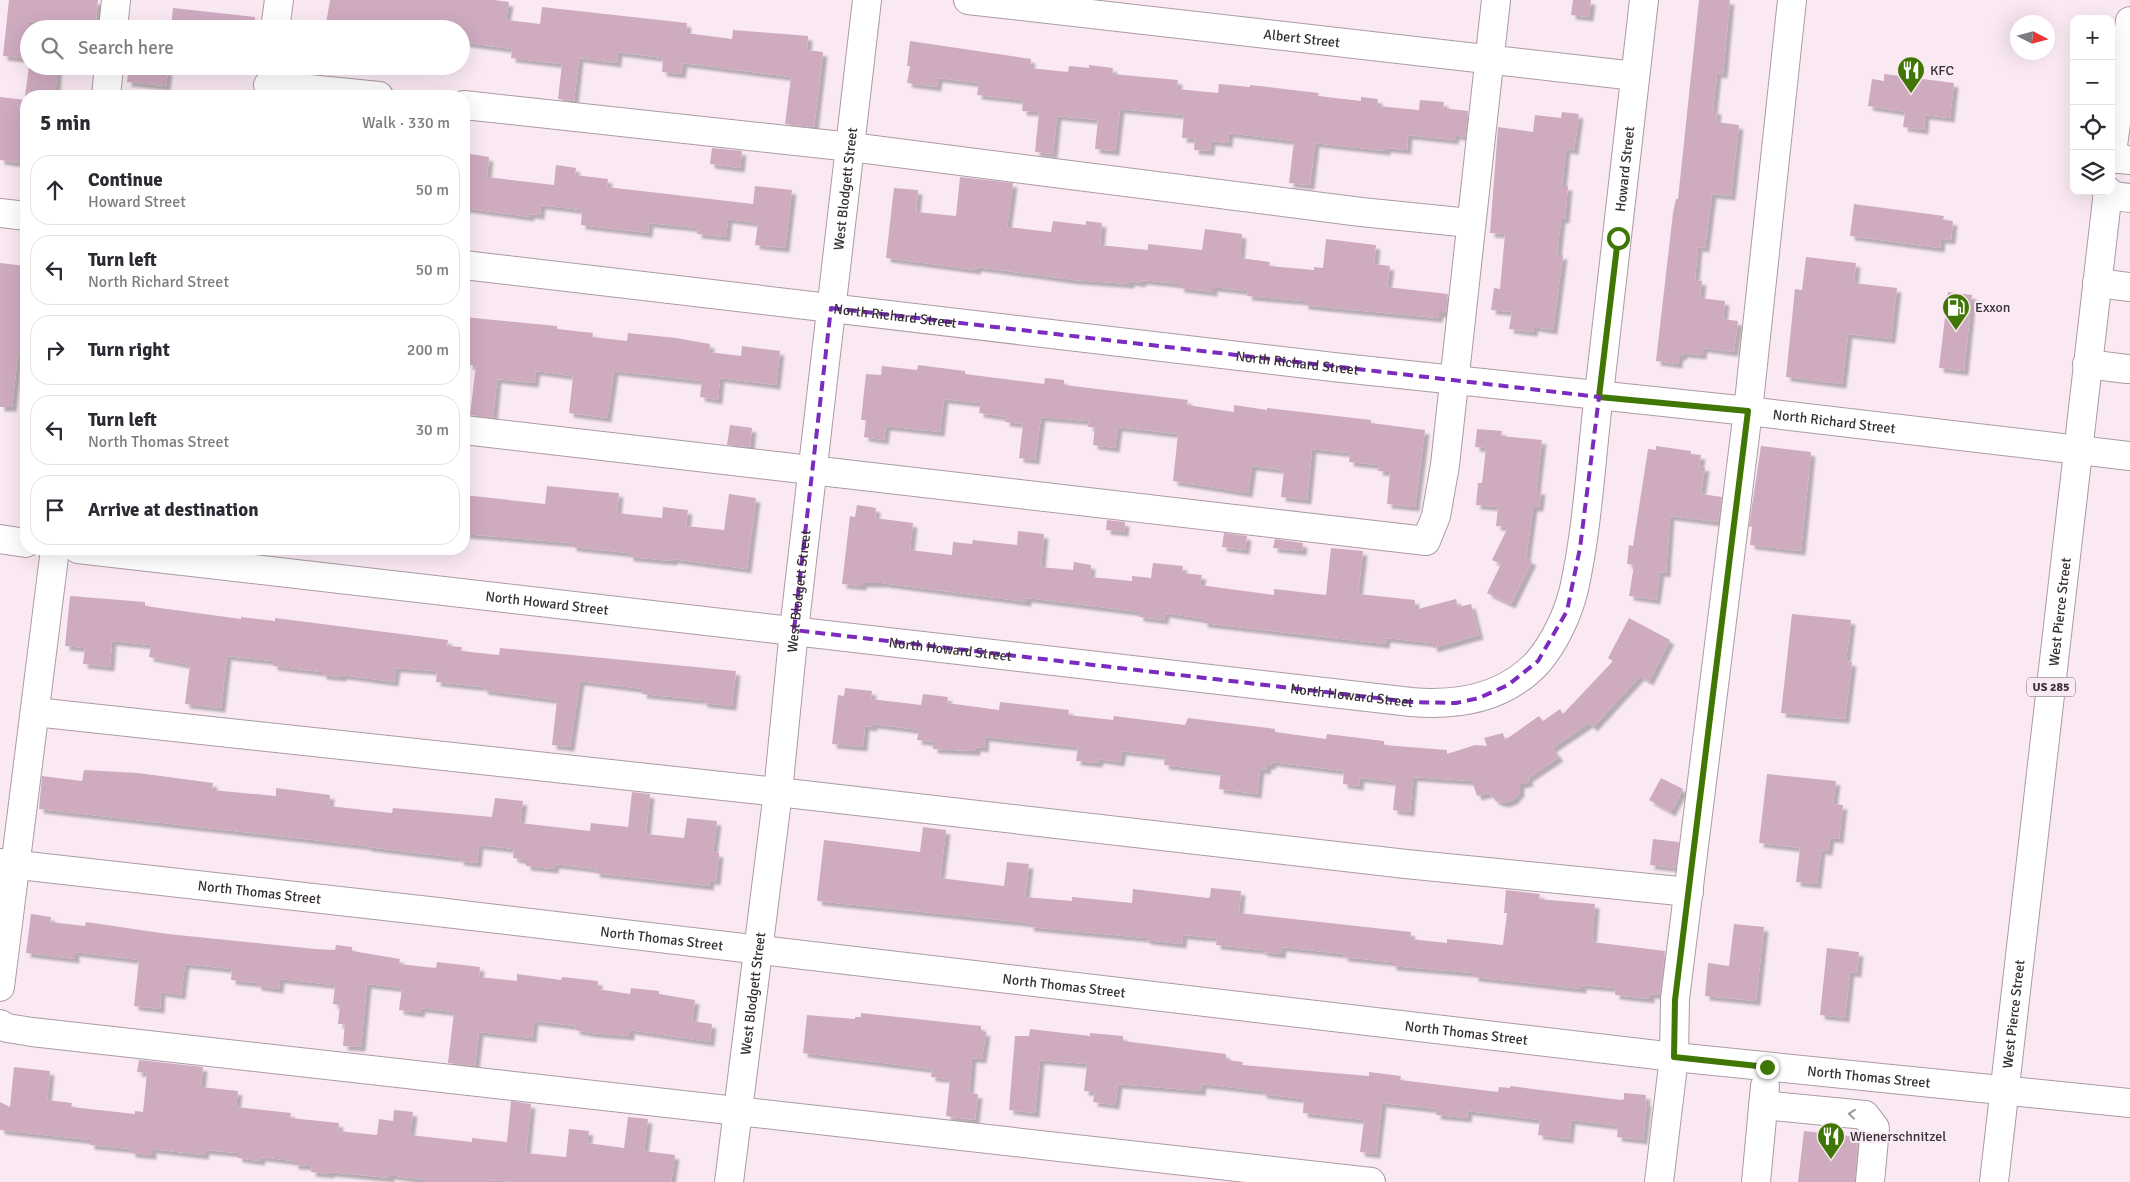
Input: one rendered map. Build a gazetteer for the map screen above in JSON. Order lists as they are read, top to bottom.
{
  "streets": {
    "main road": [
      "Albert Street",
      "Howard Street",
      "West Blodgett Street",
      "North Richard Street",
      "North Howard Street",
      "West Pierce Street",
      "US 285",
      "North Thomas Street"
    ]
  },
  "crossings": [
    ["Albert Street", "Howard Street"],
    ["Howard Street", "North Richard Street"],
    ["Howard Street", "North Howard Street"],
    ["West Blodgett Street", "North Richard Street"],
    ["West Blodgett Street", "North Howard Street"],
    ["West Blodgett Street", "North Thomas Street"],
    ["North Richard Street", "North Howard Street"],
    ["North Richard Street", "West Pierce Street"],
    ["West Pierce Street", "North Thomas Street"]
  ],
  "places": {
    "restaurant": ["KFC", "Wienerschnitzel"],
    "fuel station": ["Exxon"]
  },
  "north": "right",
  "page": {
    "map_buttons": ["+", "−"],
    "search": "Search here",
    "heading": ["5 min", "Walk · 330 m"],
    "list": [
      ["Continue", "Howard Street", "50 m"],
      ["Turn left", "North Richard Street", "50 m"],
      ["Turn right", "200 m"],
      ["Turn left", "North Thomas Street", "30 m"],
      "Arrive at destination"
    ]
  }
}
